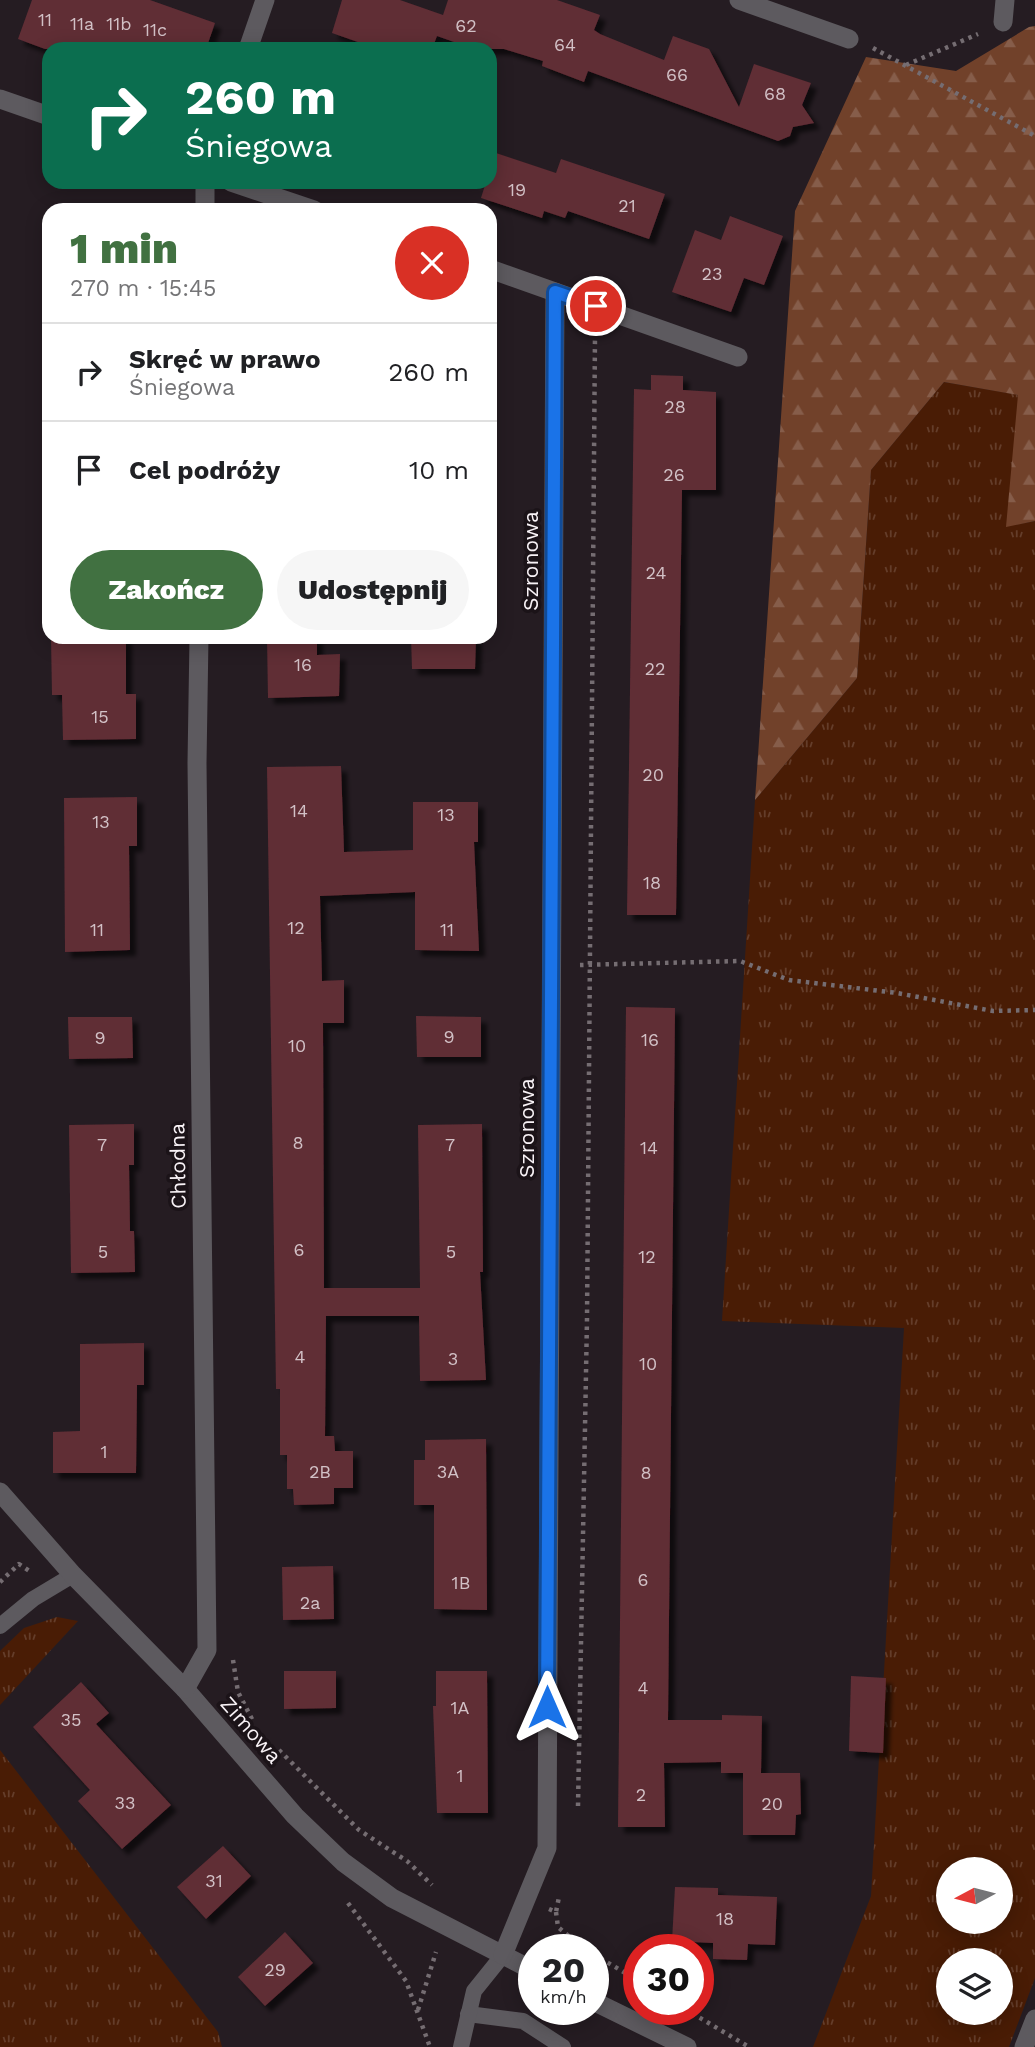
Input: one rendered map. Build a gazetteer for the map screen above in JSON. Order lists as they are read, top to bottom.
{
  "streets": {
    "street": ["Szronowa", "Chłodna", "Zimowa"]
  },
  "crossings": [
    ["Szronowa", "Zimowa"],
    ["Chłodna", "Zimowa"]
  ],
  "house_numbers": [
    "11",
    "11a",
    "11b",
    "62",
    "11c",
    "64",
    "66",
    "68",
    "19",
    "21",
    "23",
    "28",
    "26",
    "24",
    "16",
    "22",
    "15",
    "20",
    "14",
    "13",
    "13",
    "18",
    "12",
    "11",
    "11",
    "9",
    "9",
    "16",
    "10",
    "8",
    "7",
    "7",
    "14",
    "6",
    "5",
    "5",
    "12",
    "4",
    "3",
    "10",
    "1",
    "2B",
    "3A",
    "8",
    "6",
    "1B",
    "2a",
    "4",
    "1A",
    "35",
    "1",
    "2",
    "33",
    "20",
    "31",
    "18",
    "29"
  ],
  "north": "left",
  "page": {
    "turn": ["260 m", "Śniegowa"],
    "heading": ["1 min", "270 m · 15:45"],
    "list": [
      {
        "name": "Skręć w prawo",
        "note": "Śniegowa",
        "value": "260 m"
      },
      {
        "name": "Cel podróży",
        "value": "10 m"
      }
    ],
    "buttons": ["Zakończ", "Udostępnij"],
    "speed": "20 km/h",
    "limit": "30"
  }
}
